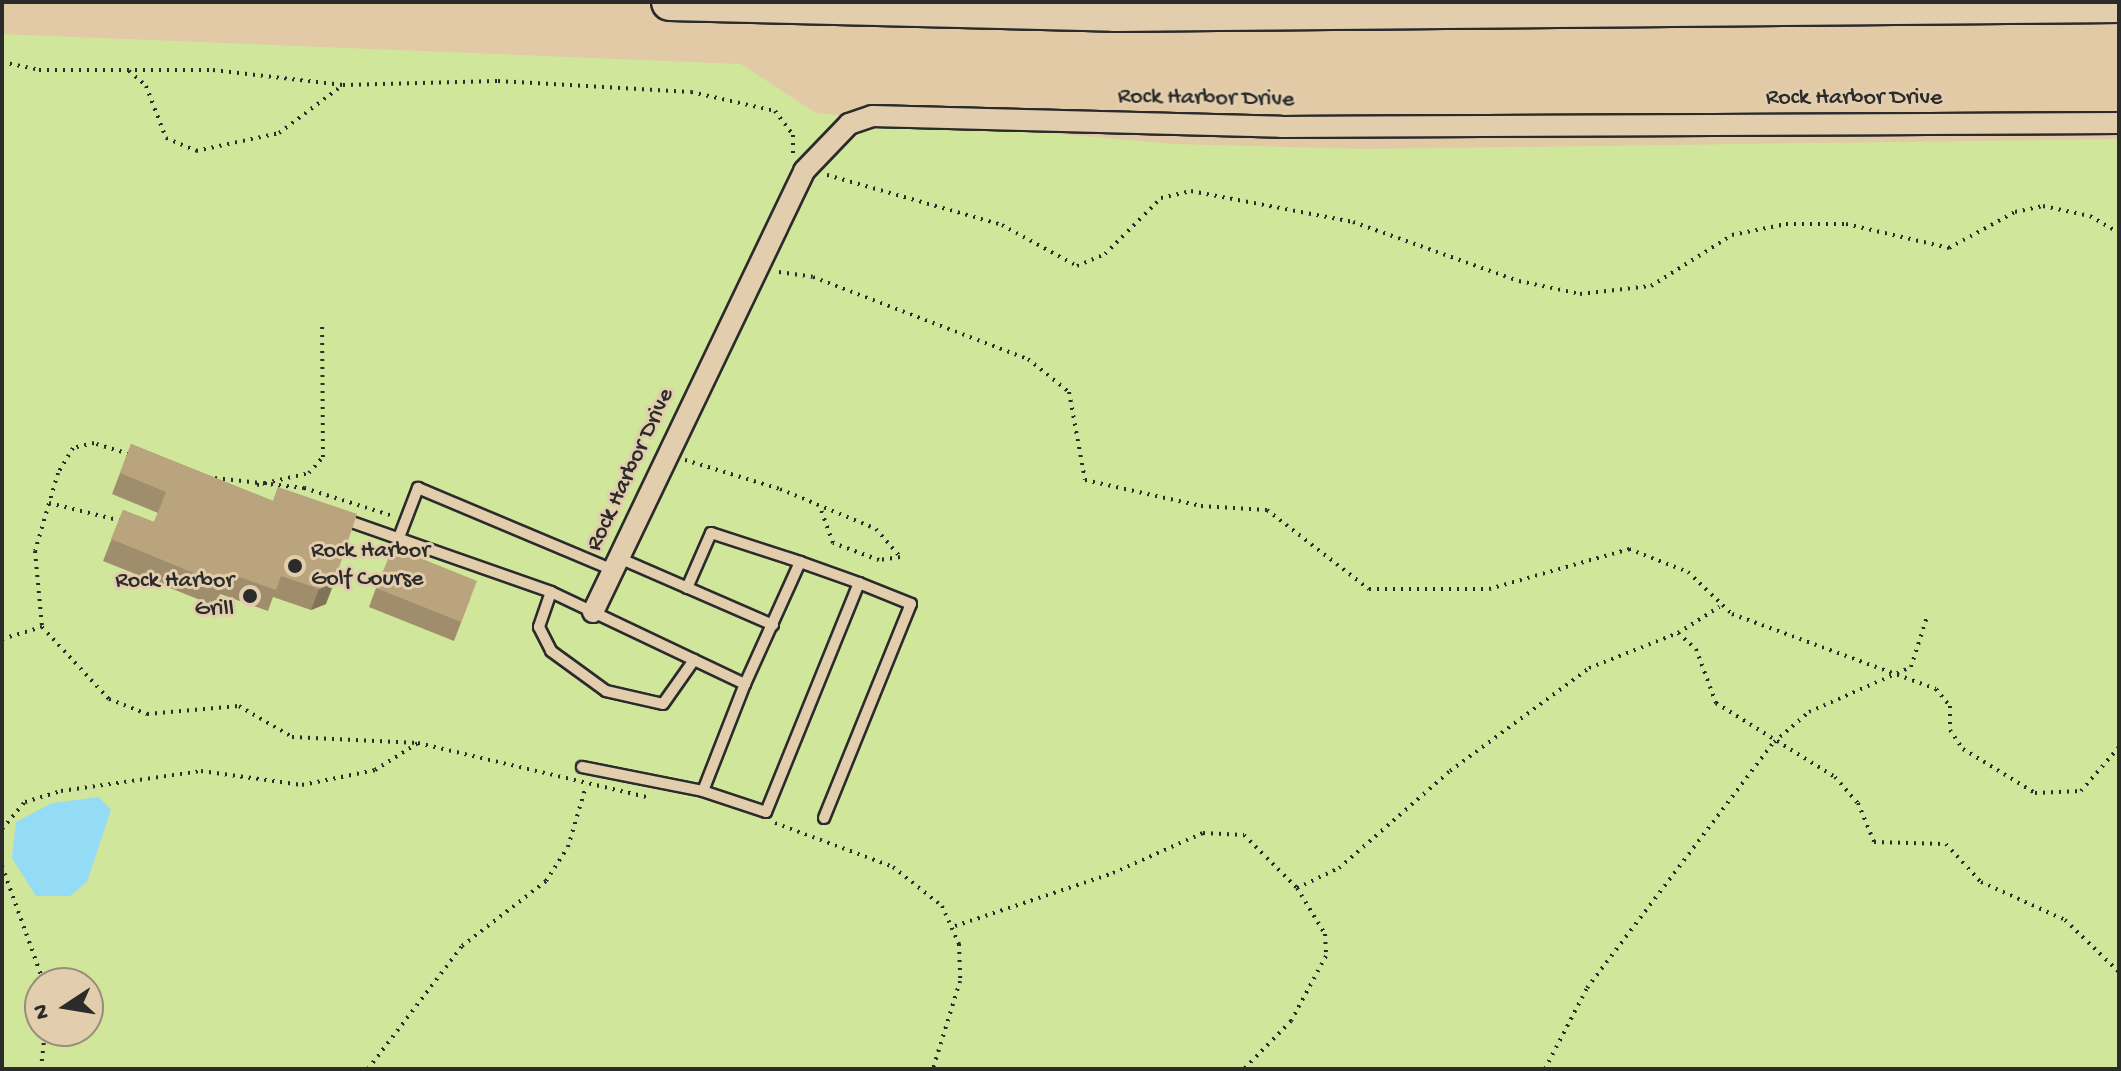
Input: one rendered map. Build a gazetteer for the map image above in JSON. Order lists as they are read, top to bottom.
{
  "streets": {
    "street": ["Rock Harbor Drive"]
  },
  "places": ["Rock Harbor Golf Course", "Rock Harbor Grill"],
  "north": "left"
}
